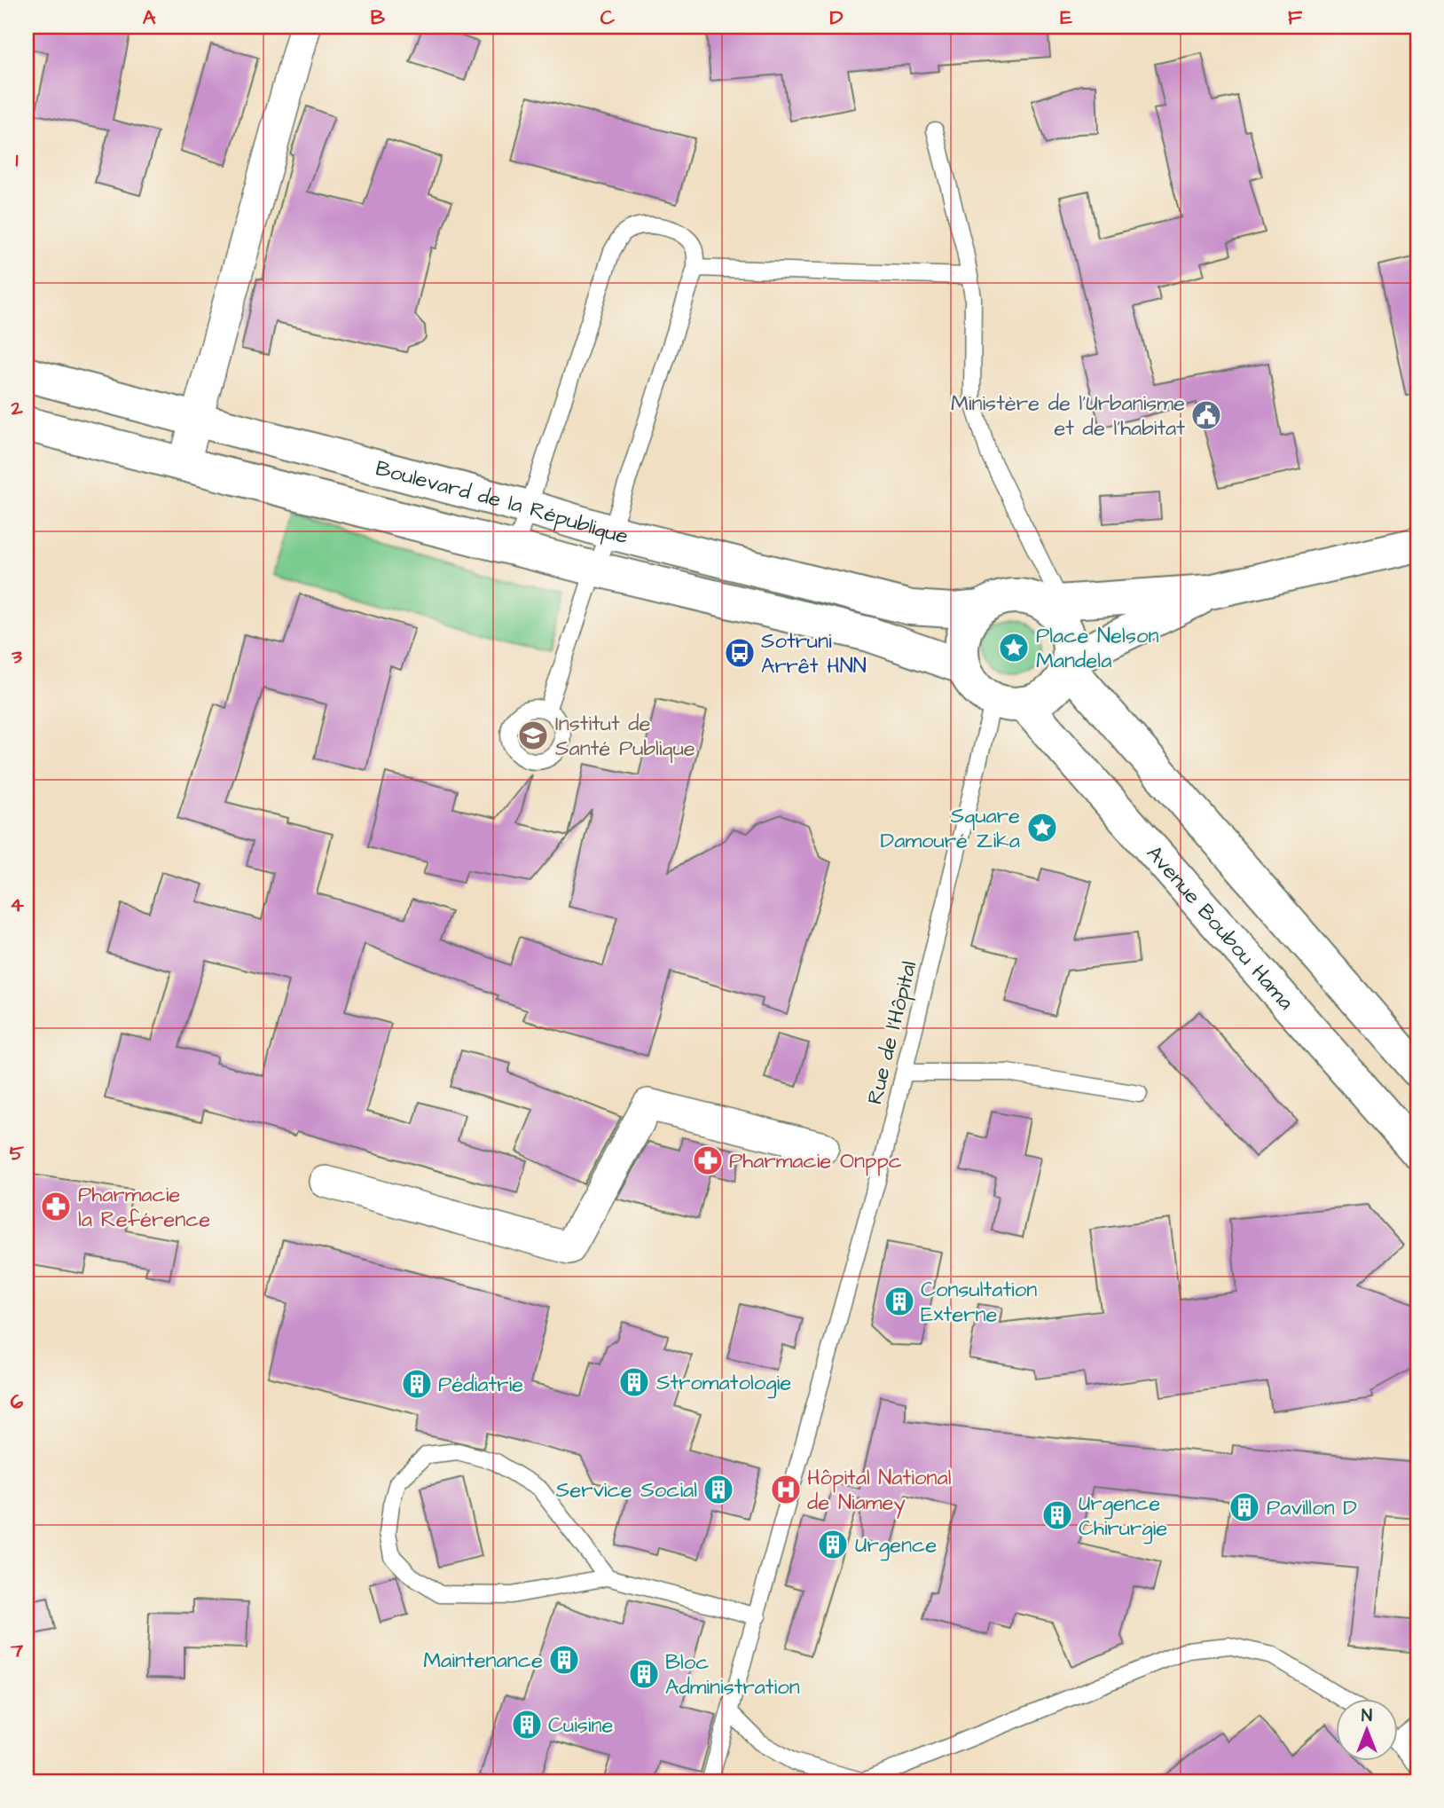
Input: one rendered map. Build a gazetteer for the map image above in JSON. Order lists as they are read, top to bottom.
{
  "streets": {
    "main road": ["Boulevard de la République", "Avenue Boubou Hama"],
    "lane": ["Rue de l'Hôpital"]
  },
  "crossings": [
    ["Boulevard de la République", "Avenue Boubou Hama"],
    ["Boulevard de la République", "Rue de l'Hôpital"],
    ["Avenue Boubou Hama", "Rue de l'Hôpital"]
  ],
  "places": {
    "public building": ["Ministère de l'Urbanisme et de l'habitat"],
    "place": ["Place Nelson Mandela", "Square Damouré Zika"],
    "bus stop": ["Sotruni Arrêt HNN"],
    "school or university": ["Institut de Santé Publique"],
    "pharmacy": ["Pharmacie Onppc", "Pharmacie la Reférence"],
    "building": [
      "Consultation Externe",
      "Stromatologie",
      "Pédiatrie",
      "Service Social",
      "Pavillon D",
      "Urgence Chirurgie",
      "Urgence",
      "Maintenance",
      "Bloc Administration",
      "Cuisine"
    ],
    "hospital": ["Hôpital National de Niamey"]
  },
  "north": "top",
  "grid": {
    "columns": [
      "A",
      "B",
      "C",
      "D",
      "E",
      "F"
    ],
    "rows": [
      "1",
      "2",
      "3",
      "4",
      "5",
      "6",
      "7"
    ]
  }
}
